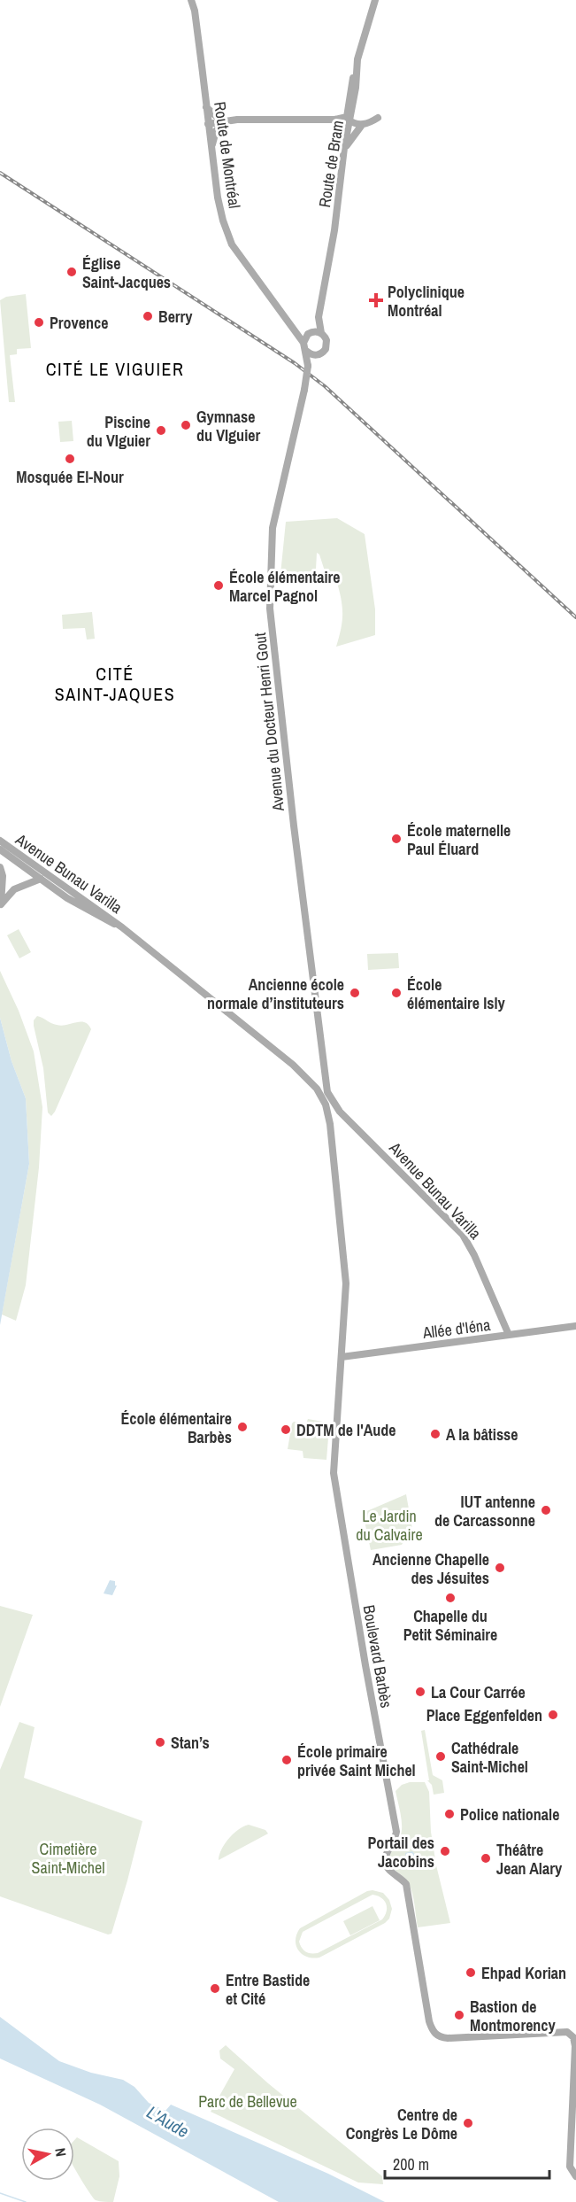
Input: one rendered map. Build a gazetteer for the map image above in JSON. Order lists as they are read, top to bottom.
{
  "streets": {
    "main road": [
      "Route de Montréal",
      "Route de Bram",
      "Avenue du Docteur Henri Gout",
      "Avenue Bunau Varilla",
      "Allée d'Iéna",
      "Boulevard Barbès"
    ]
  },
  "crossings": [
    ["Route de Montréal", "Route de Bram"],
    ["Avenue du Docteur Henri Gout", "Avenue Bunau Varilla"],
    ["Avenue Bunau Varilla", "Allée d'Iéna"],
    ["Allée d'Iéna", "Boulevard Barbès"]
  ],
  "districts": ["CITÉ LE VIGUIER", "CITÉ SAINT-JAQUES"],
  "water": ["L'Aude"],
  "parks": ["Le Jardin du Calvaire", "Cimetière Saint-Michel", "Parc de Bellevue"],
  "places": {
    "other": [
      "Église Saint-Jacques",
      "Berry",
      "Provence",
      "Gymnase du VIguier",
      "Piscine du VIguier",
      "Mosquée El-Nour",
      "École élémentaire Marcel Pagnol",
      "École maternelle Paul Éluard",
      "Ancienne école normale d’instituteurs",
      "École élémentaire Isly",
      "École élémentaire Barbès",
      "DDTM de l'Aude",
      "A la bâtisse",
      "IUT antenne de Carcassonne",
      "Ancienne Chapelle des Jésuites",
      "Chapelle du Petit Séminaire",
      "La Cour Carrée",
      "Place Eggenfelden",
      "Stan’s",
      "Cathédrale Saint-Michel",
      "École primaire privée Saint Michel",
      "Police nationale",
      "Portail des Jacobins",
      "Théâtre Jean Alary",
      "Ehpad Korian",
      "Entre Bastide et Cité",
      "Bastion de Montmorency",
      "Centre de Congrès Le Dôme"
    ],
    "health": ["Polyclinique Montréal"]
  },
  "scale_bar": "200 m",
  "north": "right"
}
